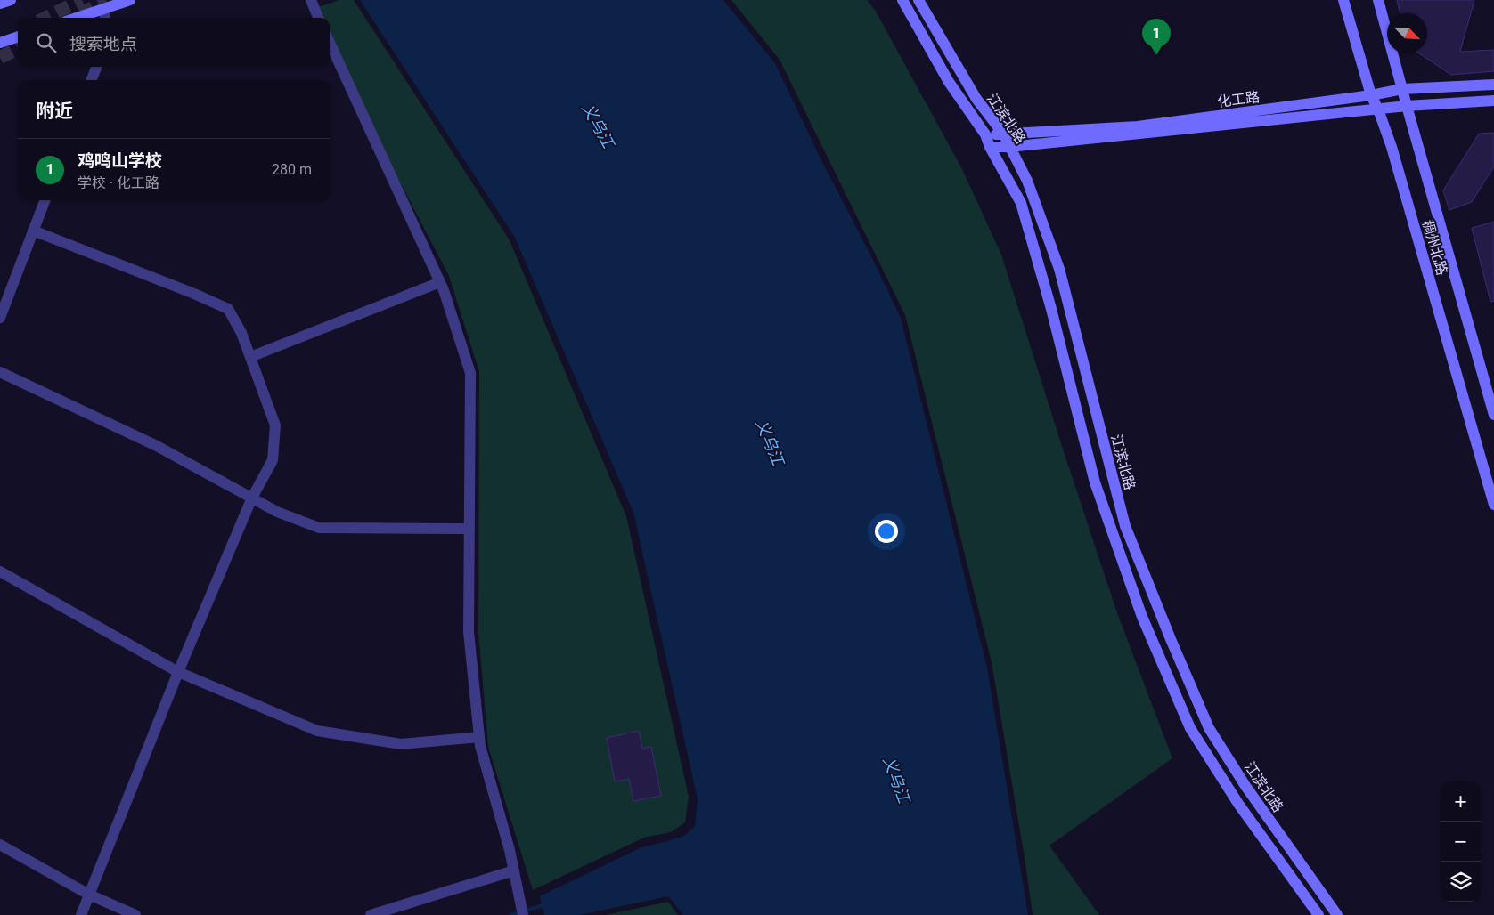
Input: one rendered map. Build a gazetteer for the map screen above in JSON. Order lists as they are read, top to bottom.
{
  "streets": {
    "main road": ["化工路", "江滨北路", "稠州北路"]
  },
  "crossings": [
    ["化工路", "江滨北路"],
    ["化工路", "稠州北路"]
  ],
  "water": ["义乌江"],
  "north": "bottom right",
  "page": {
    "search": "搜索地点",
    "pins": "1",
    "heading": "附近",
    "list": [
      {
        "mark": "1",
        "name": "鸡鸣山学校",
        "note": "学校 · 化工路",
        "value": "280 m"
      }
    ],
    "map_buttons": ["+", "−"]
  }
}
